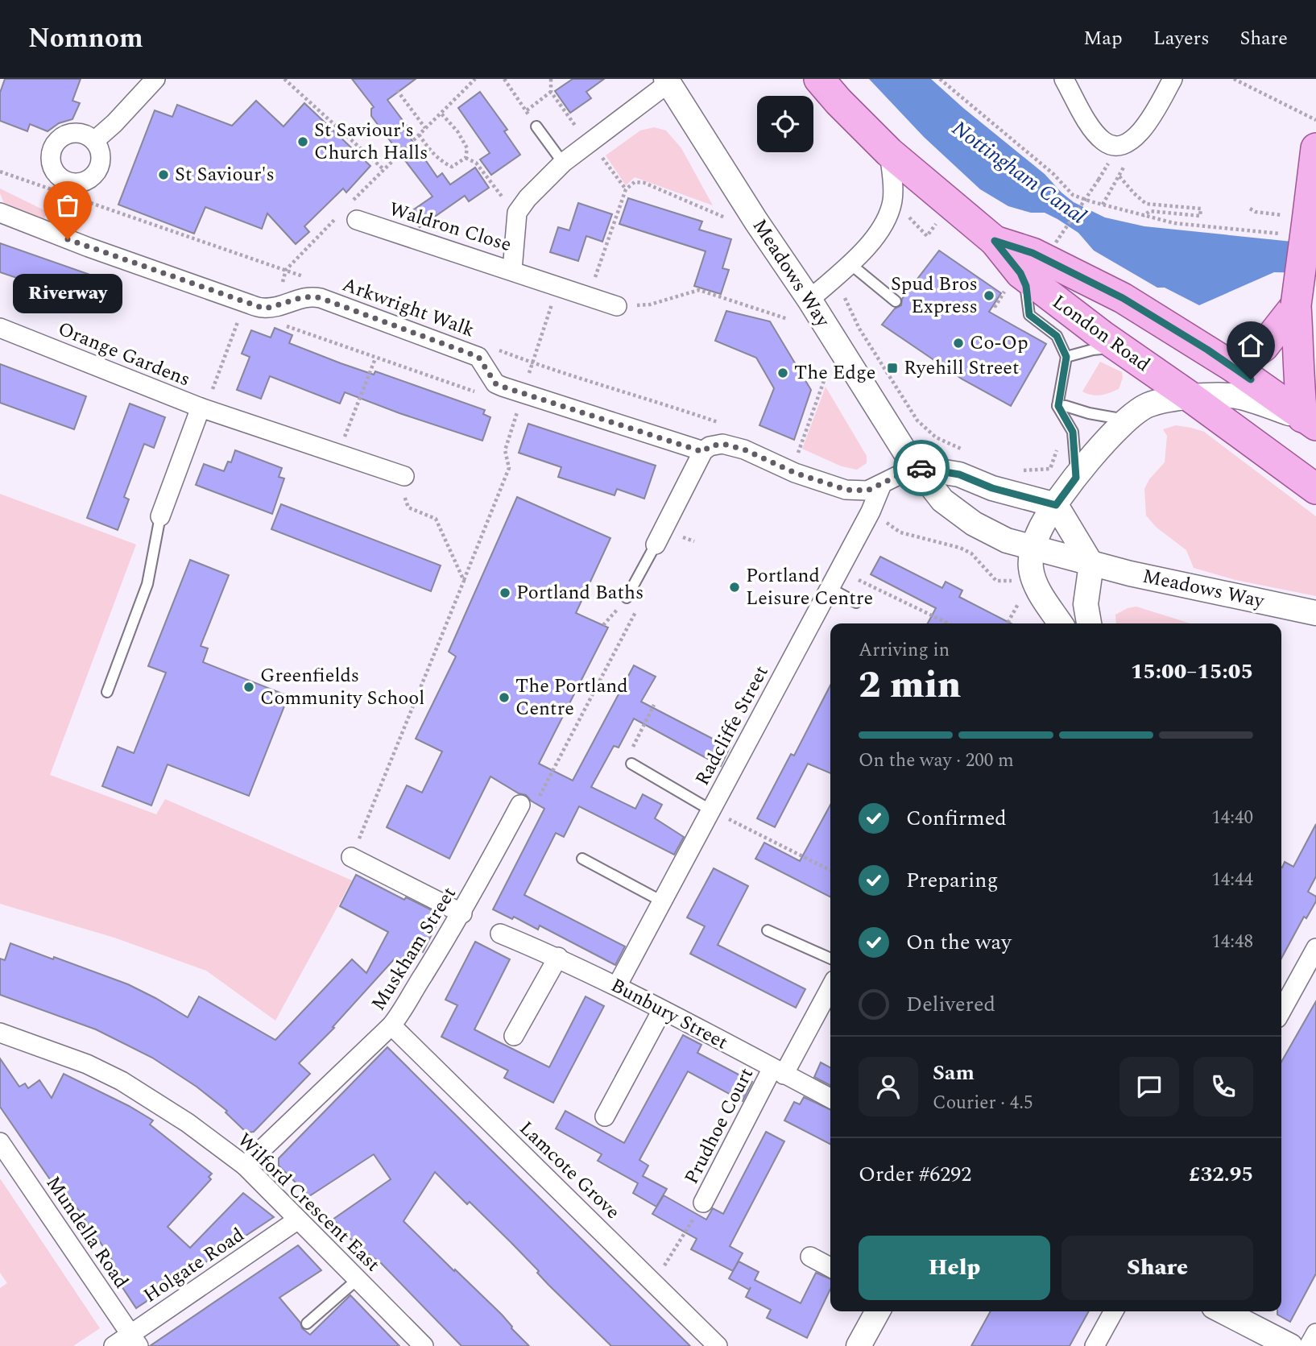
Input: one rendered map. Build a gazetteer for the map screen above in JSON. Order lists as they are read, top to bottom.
{
  "streets": {
    "main road": ["London Road"],
    "street": [
      "Waldron Close",
      "Meadows Way",
      "Arkwright Walk",
      "Orange Gardens",
      "Radcliffe Street",
      "Muskham Street",
      "Bunbury Street",
      "Prudhoe Court",
      "Lamcote Grove",
      "Wilford Crescent East",
      "Mundella Road",
      "Holgate Road"
    ]
  },
  "crossings": [
    ["Waldron Close", "Meadows Way"],
    ["Radcliffe Street", "Bunbury Street"],
    ["Muskham Street", "Lamcote Grove"],
    ["Muskham Street", "Wilford Crescent East"],
    ["Bunbury Street", "Prudhoe Court"],
    ["Wilford Crescent East", "Holgate Road"],
    ["Mundella Road", "Holgate Road"]
  ],
  "water": ["Nottingham Canal"],
  "places": {
    "other": [
      "St Saviour's Church Halls",
      "St Saviour's",
      "Riverway",
      "Spud Bros Express",
      "Co-Op",
      "The Edge",
      "Portland Leisure Centre",
      "Portland Baths",
      "Greenfields Community School",
      "The Portland Centre"
    ],
    "transit": ["Ryehill Street"]
  },
  "page": {
    "header": "Nomnom",
    "nav": ["Map", "Layers", "Share"],
    "bubble": "Riverway",
    "heading": ["2 min", "Arriving in", "15:00–15:05"],
    "panel": [
      "Sam",
      "Courier · 4.5",
      "Order #6292",
      "£32.95"
    ],
    "bar": "On the way · 200 m",
    "list": [
      ["Confirmed", "14:40"],
      ["Preparing", "14:44"],
      ["On the way", "14:48"],
      "Delivered"
    ],
    "buttons": ["Help", "Share"]
  }
}
